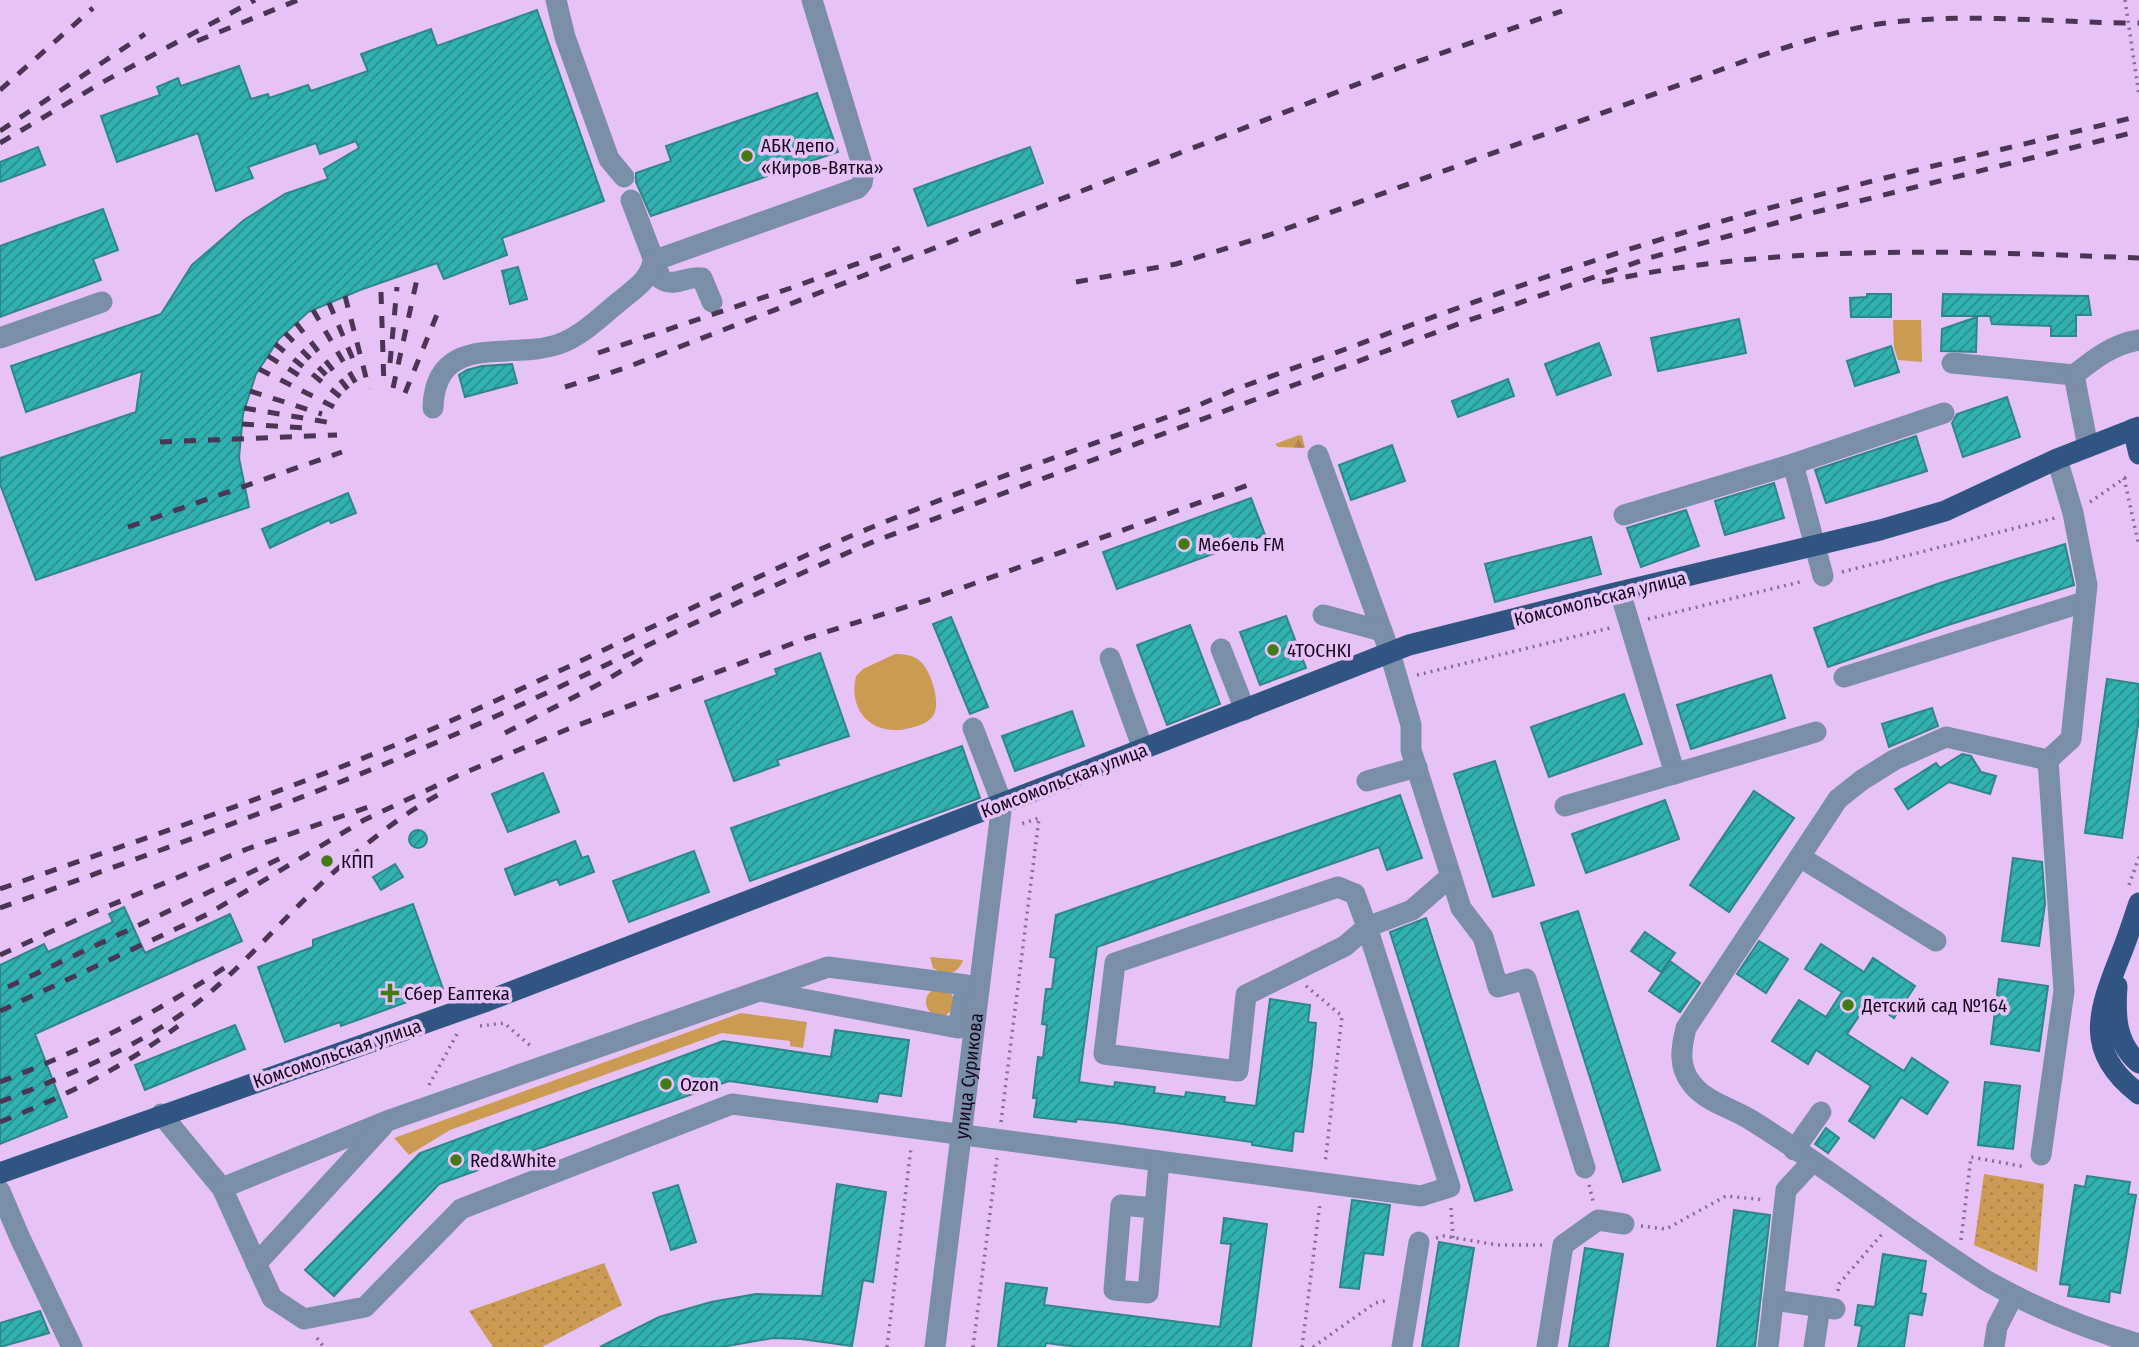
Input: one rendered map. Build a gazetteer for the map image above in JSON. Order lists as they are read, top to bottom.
{
  "streets": {
    "main road": ["Комсомольская улица"],
    "street": ["улица Сурикова"]
  },
  "crossings": [
    ["Комсомольская улица", "улица Сурикова"]
  ],
  "places": {
    "other": [
      "АБК депо «Киров-Вятка»",
      "Мебель FM",
      "4TOCHKI",
      "КПП",
      "Детский сад №164",
      "Ozon",
      "Red&White"
    ],
    "health": ["Сбер Еаптека"]
  }
}
